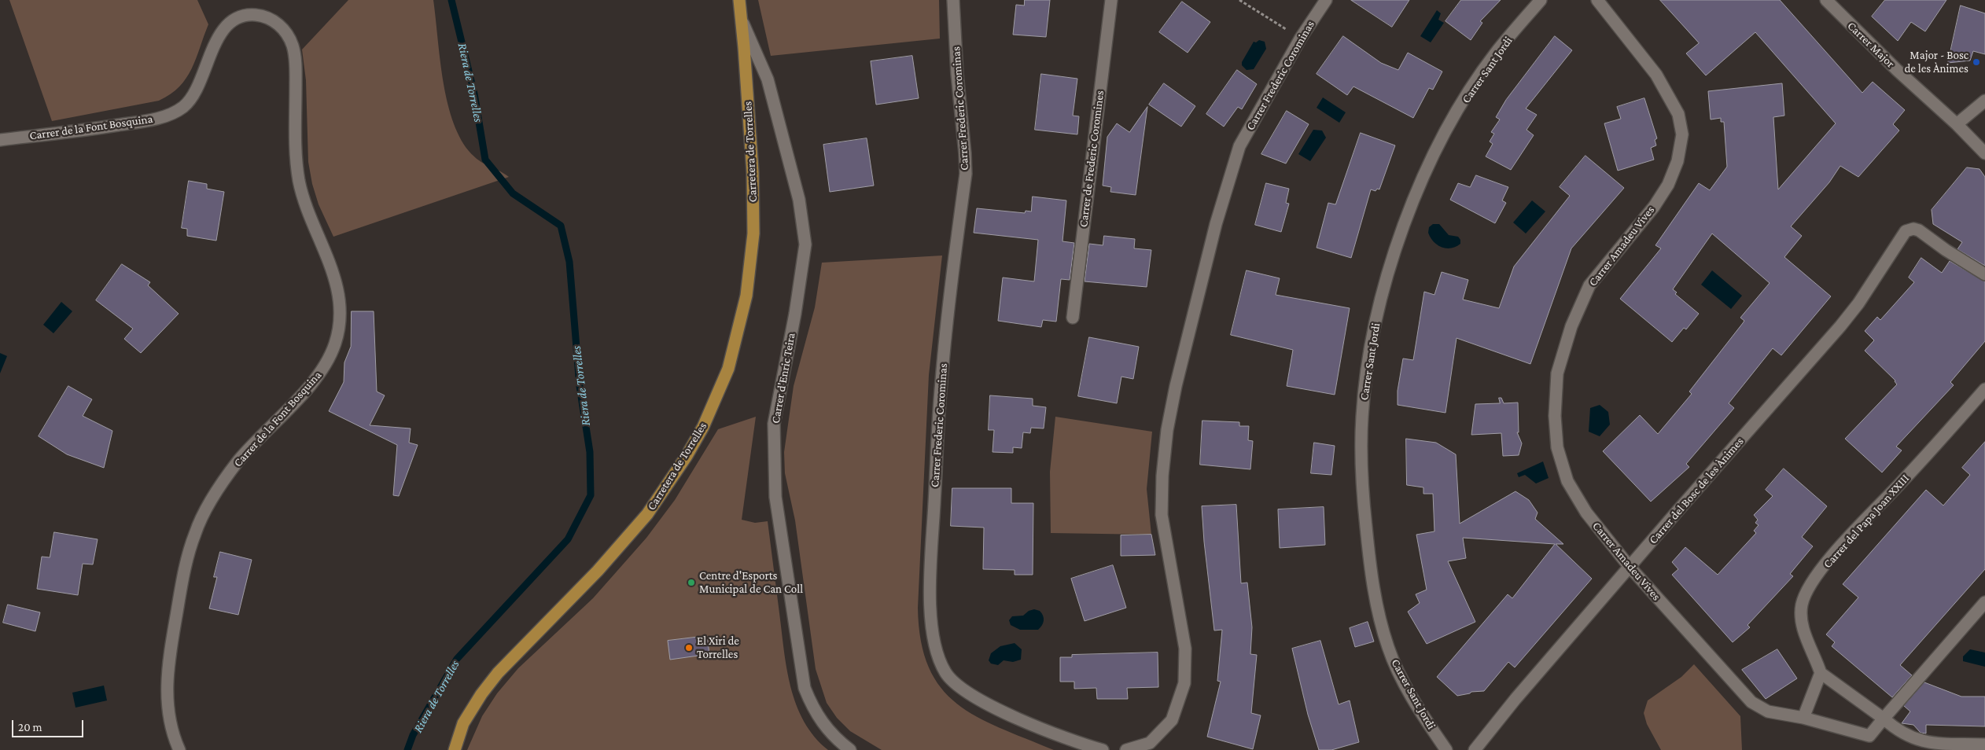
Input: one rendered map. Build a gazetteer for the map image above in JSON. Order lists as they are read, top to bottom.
{
  "streets": {
    "main road": ["Carretera de Torrelles"],
    "street": [
      "Carrer Major",
      "Carrer Sant Jordi",
      "Carrer Frederic Corominas",
      "Carrer de la Font Bosquina",
      "Carrer de Frederic Coromines",
      "Carrer Amadeu Vives",
      "Carrer d'Enric Teira",
      "Carrer del Bosc de les Ànimes",
      "Carrer del Papa Joan XXIII"
    ]
  },
  "crossings": [
    ["Carretera de Torrelles", "Carrer d'Enric Teira"],
    ["Carrer Amadeu Vives", "Carrer del Bosc de les Ànimes"]
  ],
  "water": ["Riera de Torrelles"],
  "places": ["Major - Bosc de les Ànimes", "Centre d'Esports Municipal de Can Coll", "El Xiri de Torrelles"],
  "scale_bar": "20 m"
}
